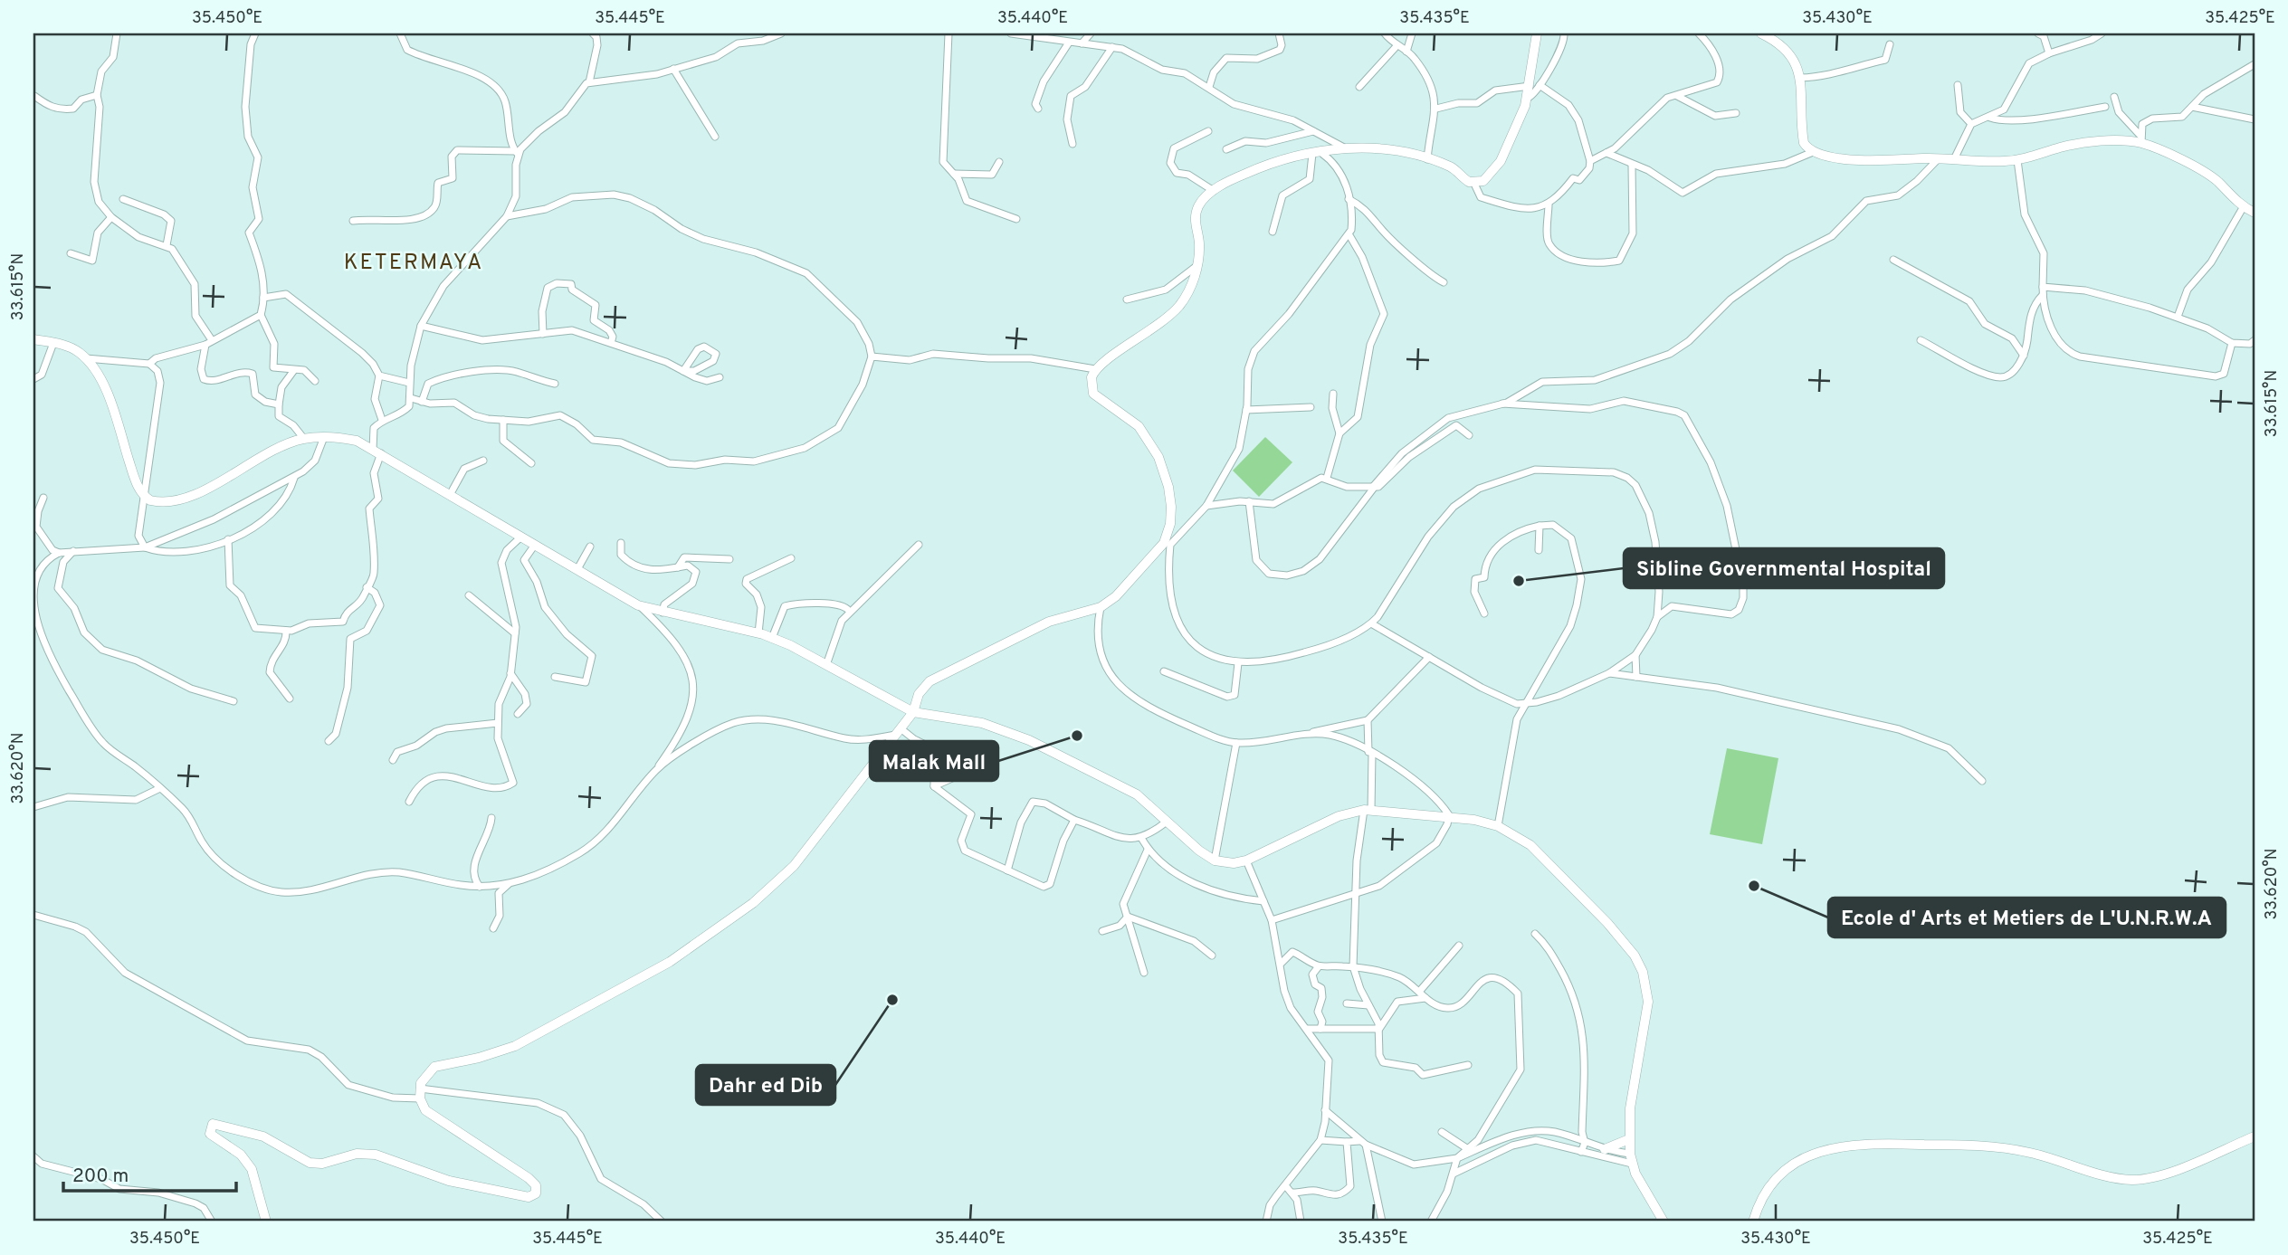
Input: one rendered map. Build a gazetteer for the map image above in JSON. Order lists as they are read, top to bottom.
{
  "districts": ["KETERMAYA"],
  "places": [
    "Sibline Governmental Hospital",
    "Malak Mall",
    "Ecole d' Arts et Metiers de L'U.N.R.W.A",
    "Dahr ed Dib"
  ],
  "scale_bar": "200 m",
  "coordinates": [
    "35.450°E",
    "35.445°E",
    "35.440°E",
    "35.435°E",
    "35.430°E",
    "35.425°E",
    "33.615°N",
    "33.620°N"
  ]
}
